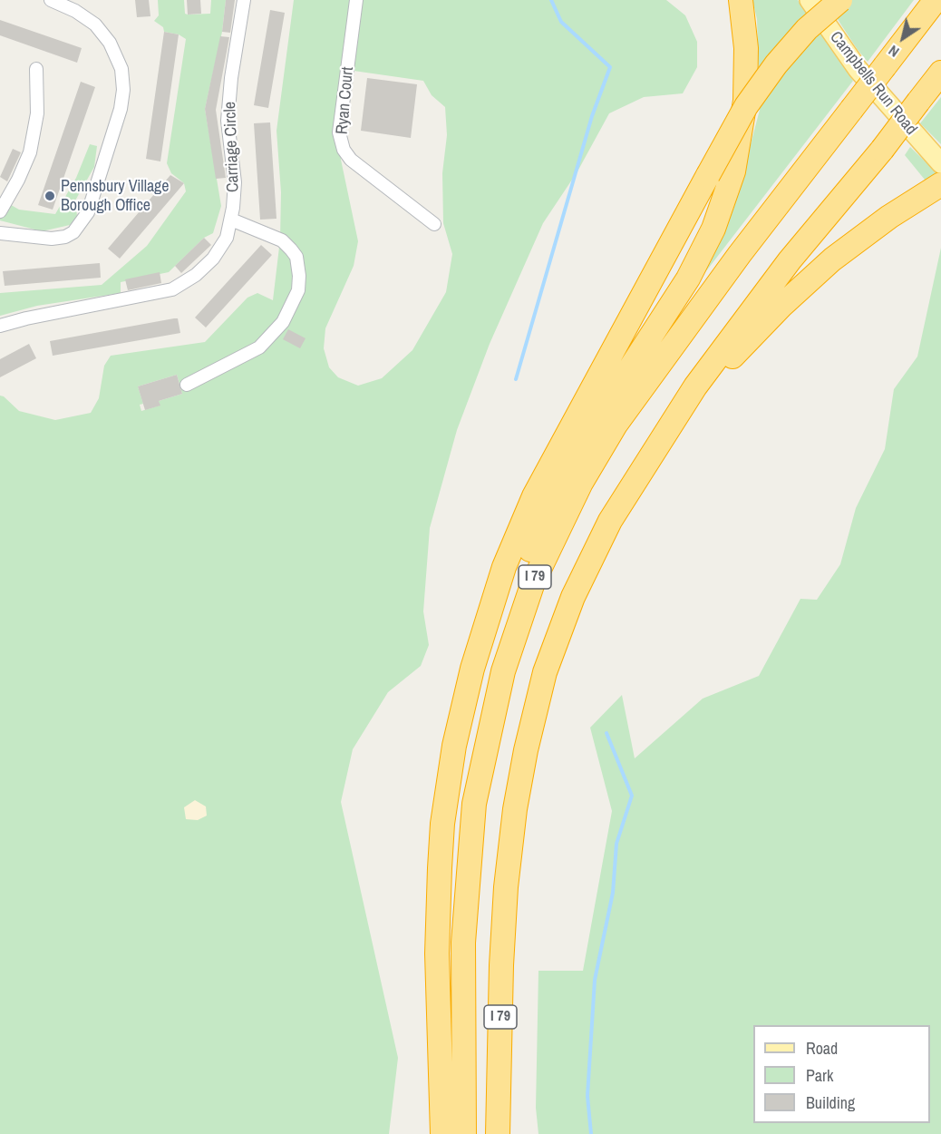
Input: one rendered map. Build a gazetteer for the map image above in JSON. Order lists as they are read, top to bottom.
{
  "streets": {
    "highway": ["I 79"],
    "main road": ["Campbells Run Road"],
    "street": ["Ryan Court", "Carriage Circle"]
  },
  "places": ["Pennsbury Village Borough Office"],
  "legend": ["Road", "Park", "Building"],
  "north": "bottom left"
}
